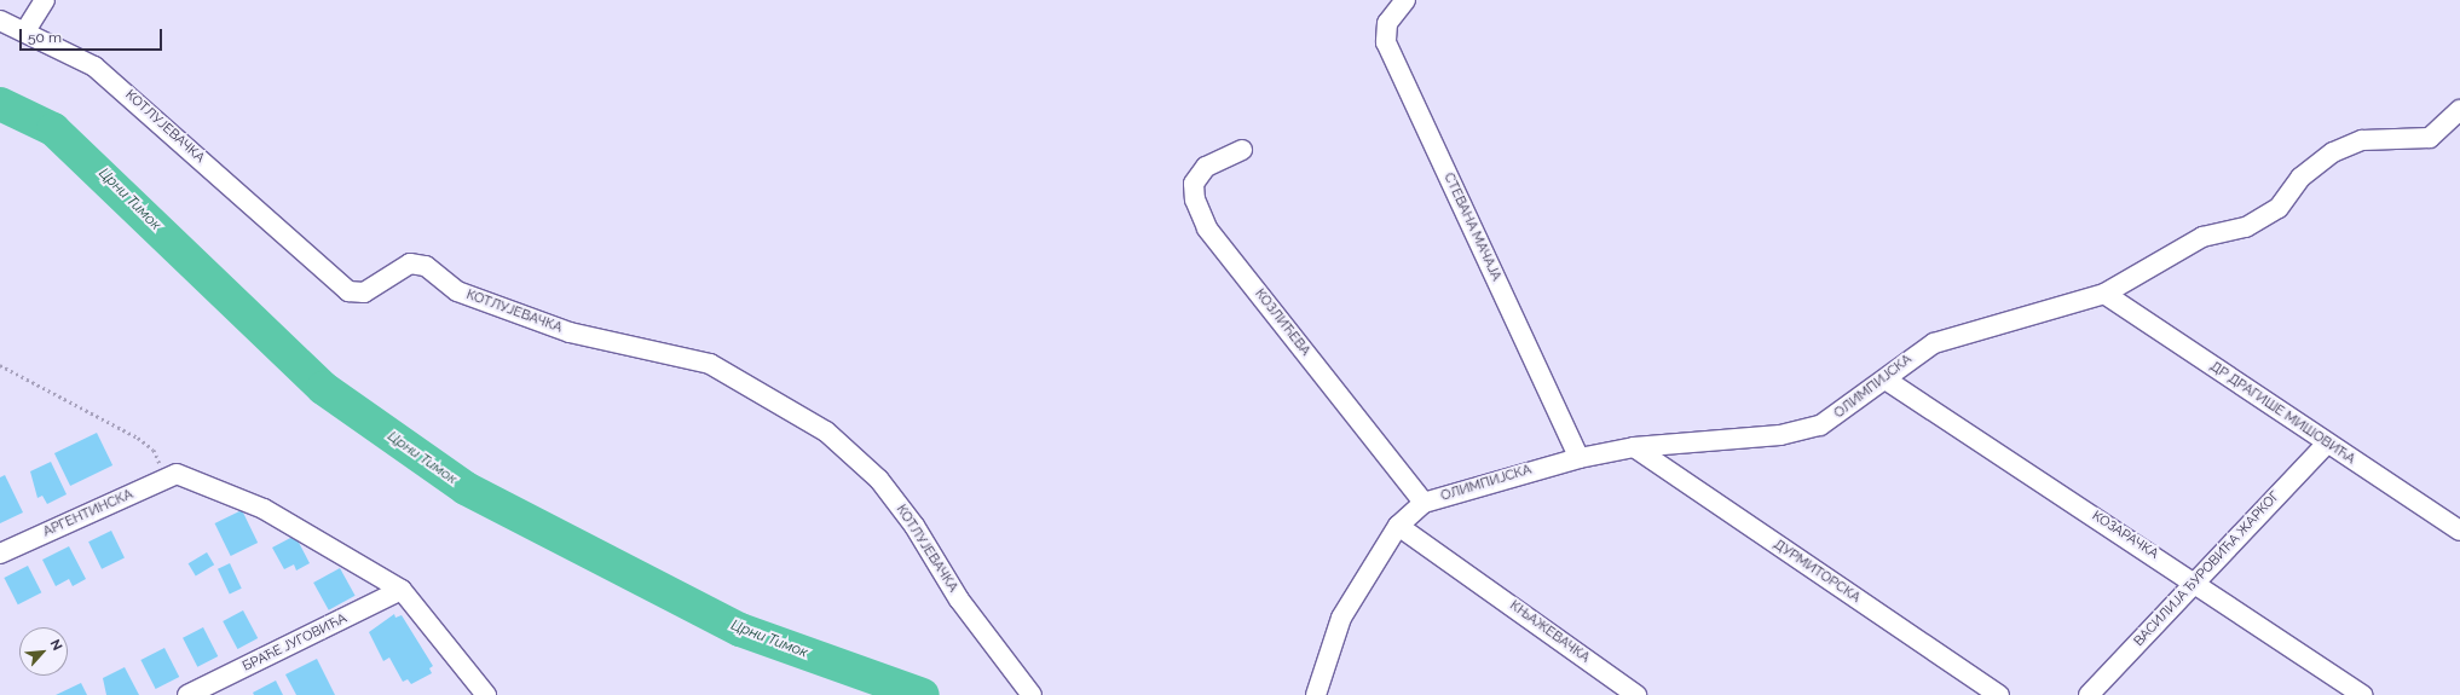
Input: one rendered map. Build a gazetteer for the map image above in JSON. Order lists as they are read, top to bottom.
{
  "streets": {
    "street": [
      "КОТЛУЈЕВАЧКА",
      "СТЕВАНА МАЧАЈА",
      "КОЗЛИЋЕВА",
      "ОЛИМПИЈСКА",
      "ДР ДРАГИШЕ МИШОВИЋА",
      "АРГЕНТИНСКА",
      "КОЗАРАЧКА",
      "ВАСИЛИЈА ЂУРОВИЋА ЖАРКОГ",
      "ДУРМИТОРСКА",
      "КЊАЖЕВАЧКА",
      "БРАЋЕ ЈУГОВИЋА"
    ]
  },
  "crossings": [
    ["СТЕВАНА МАЧАЈА", "ОЛИМПИЈСКА"],
    ["КОЗЛИЋЕВА", "ОЛИМПИЈСКА"],
    ["ОЛИМПИЈСКА", "ДР ДРАГИШЕ МИШОВИЋА"],
    ["ОЛИМПИЈСКА", "КОЗАРАЧКА"],
    ["ОЛИМПИЈСКА", "ДУРМИТОРСКА"],
    ["ОЛИМПИЈСКА", "КЊАЖЕВАЧКА"],
    ["ДР ДРАГИШЕ МИШОВИЋА", "ВАСИЛИЈА ЂУРОВИЋА ЖАРКОГ"],
    ["КОЗАРАЧКА", "ВАСИЛИЈА ЂУРОВИЋА ЖАРКОГ"]
  ],
  "water": ["Црни Тимок"],
  "scale_bar": "50 m",
  "north": "top right"
}
